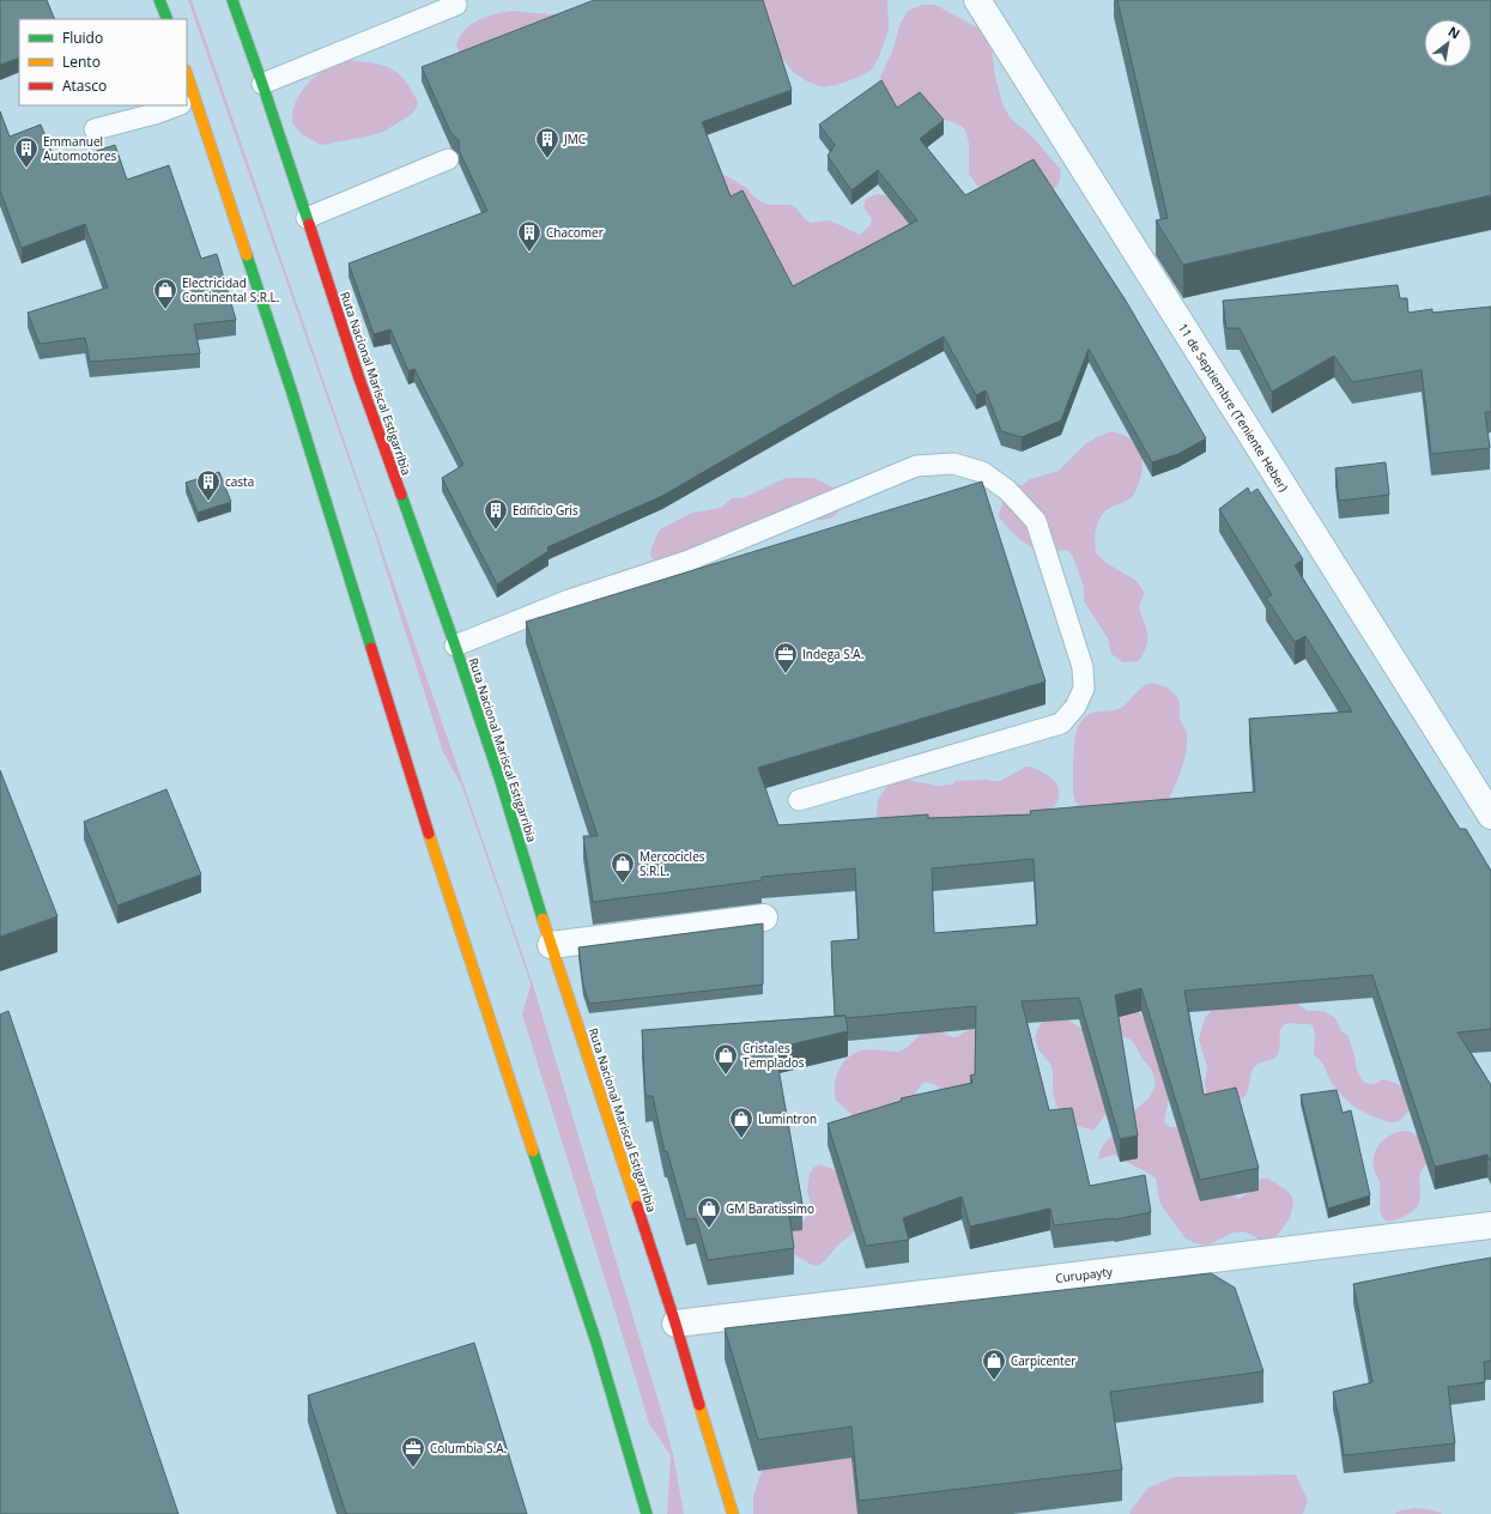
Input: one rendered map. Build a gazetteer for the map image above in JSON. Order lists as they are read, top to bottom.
{
  "streets": {
    "highway": ["Ruta Nacional Mariscal Estigarribia"],
    "street": ["11 de Septiembre (Teniente Heber)", "Curupayty"]
  },
  "crossings": [
    ["Ruta Nacional Mariscal Estigarribia", "Curupayty"]
  ],
  "places": {
    "building": [
      "JMC",
      "Emmanuel Automotores",
      "Chacomer",
      "casta",
      "Edificio Gris"
    ],
    "shop": [
      "Electricidad Continental S.R.L.",
      "Mercocicles S.R.L.",
      "Cristales Templados",
      "Lumintron",
      "GM Baratissimo",
      "Carpicenter"
    ],
    "office": ["Indega S.A.", "Columbia S.A."]
  },
  "legend": ["Fluido", "Lento", "Atasco"],
  "north": "top right"
}
